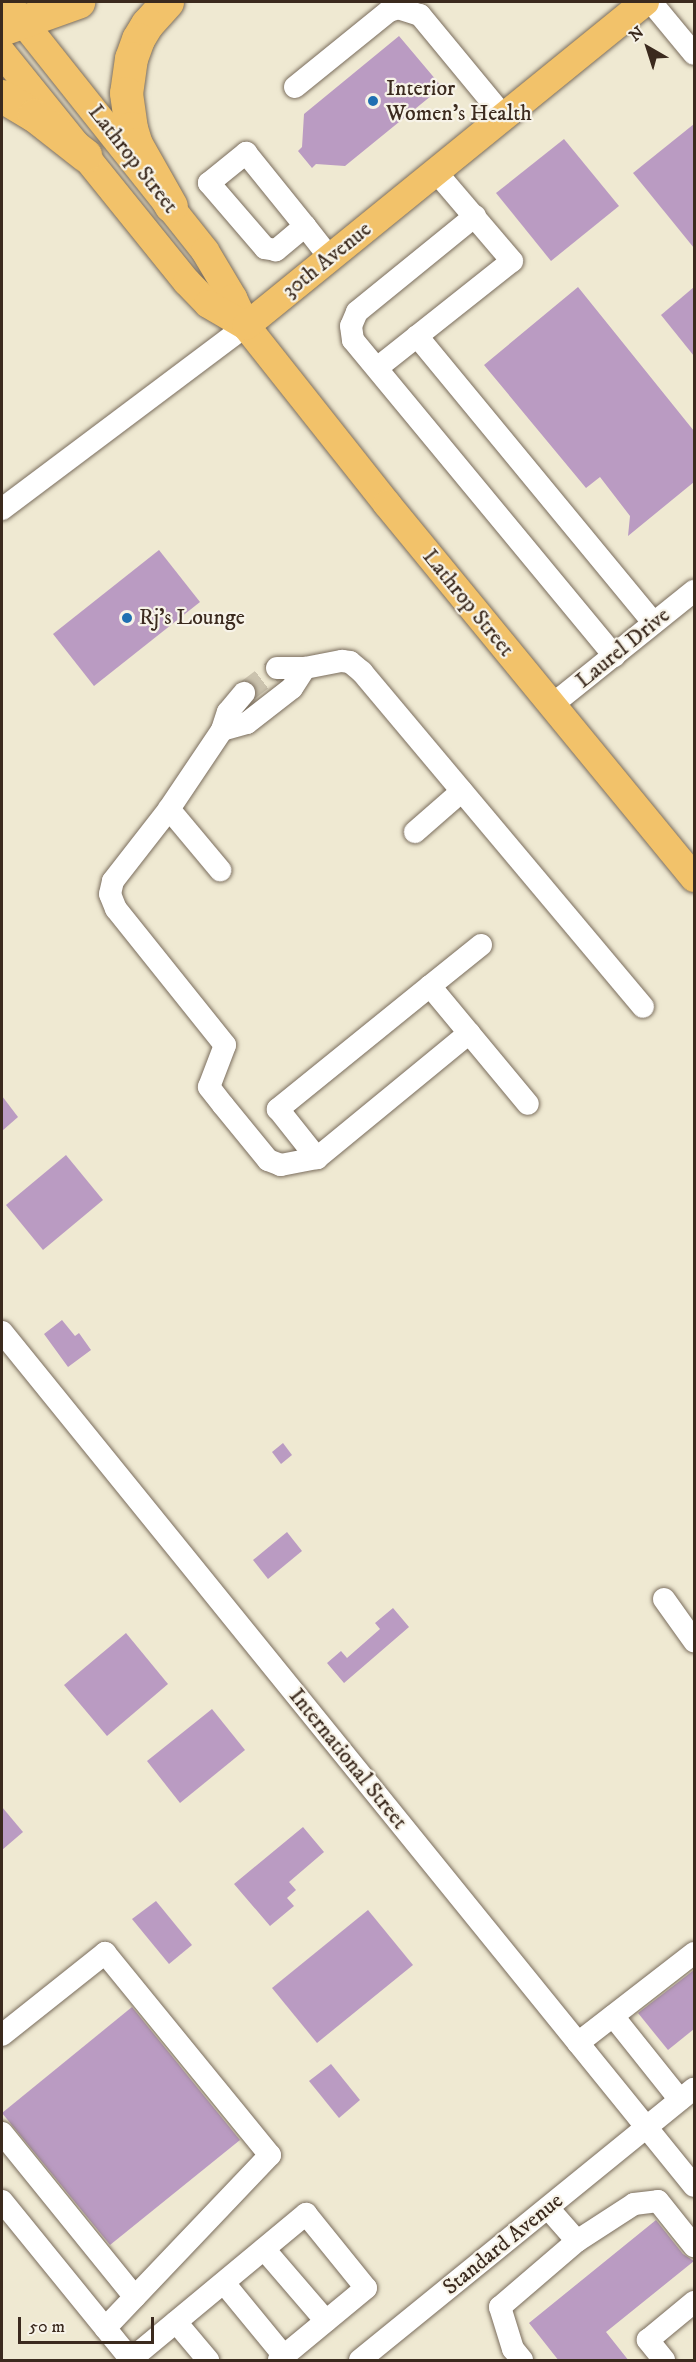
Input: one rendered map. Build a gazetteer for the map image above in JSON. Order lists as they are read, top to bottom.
{
  "streets": {
    "main road": ["Lathrop Street", "30th Avenue"],
    "street": ["Laurel Drive", "International Street", "Standard Avenue"]
  },
  "crossings": [
    ["Lathrop Street", "30th Avenue"],
    ["Lathrop Street", "Laurel Drive"],
    ["International Street", "Standard Avenue"]
  ],
  "places": ["Interior Women's Health", "Rj's Lounge"],
  "scale_bar": "50 m",
  "north": "top left"
}
